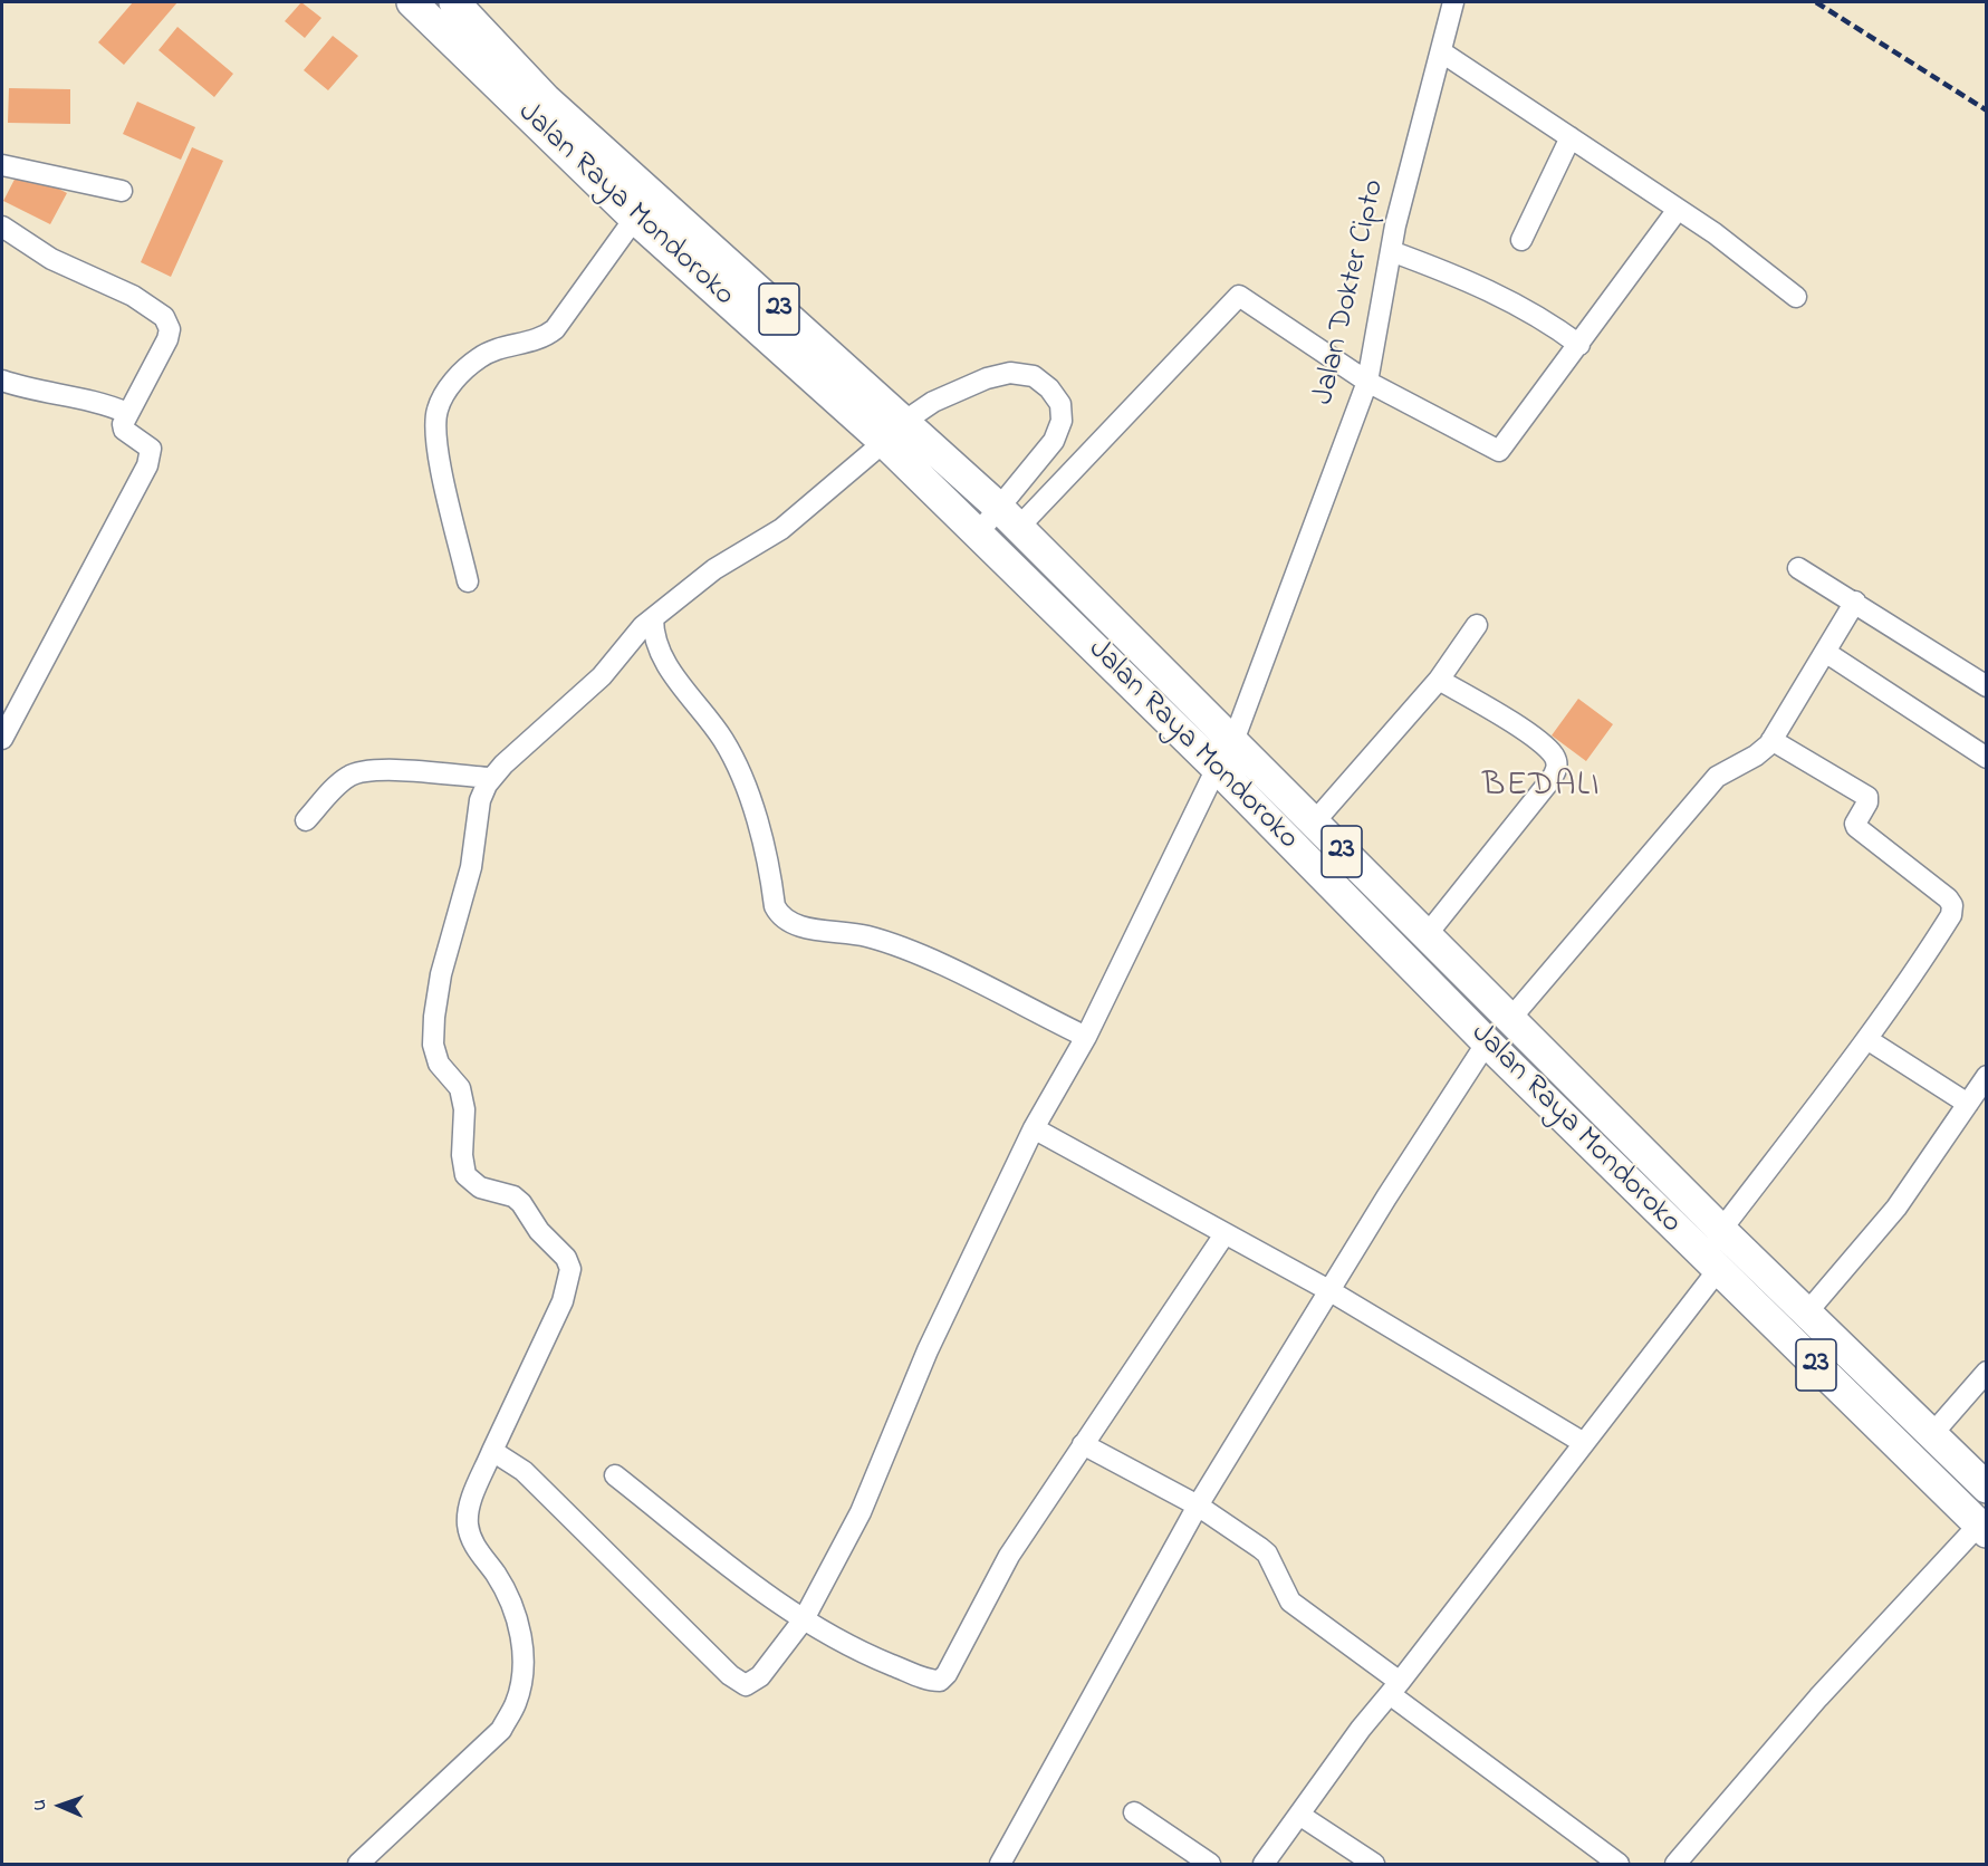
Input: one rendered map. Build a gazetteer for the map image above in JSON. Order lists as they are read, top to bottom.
{
  "streets": {
    "highway": ["Jalan Raya Mondoroko", "23"],
    "street": ["Jalan Dokter Cipto"]
  },
  "crossings": [
    ["Jalan Raya Mondoroko", "Jalan Dokter Cipto"]
  ],
  "districts": ["BEDALI"],
  "north": "left"
}
